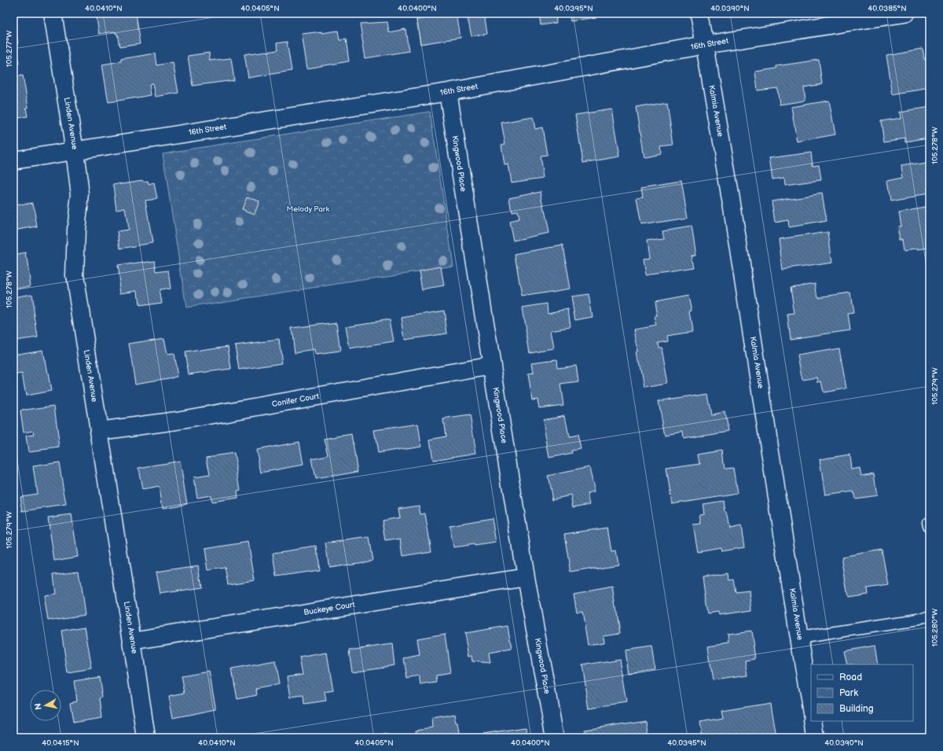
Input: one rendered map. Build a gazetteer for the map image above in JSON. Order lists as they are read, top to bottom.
{
  "streets": {
    "street": [
      "16th Street",
      "Kalmia Avenue",
      "Linden Avenue",
      "Kingwood Place",
      "Conifer Court",
      "Buckeye Court"
    ]
  },
  "crossings": [
    ["16th Street", "Kalmia Avenue"],
    ["16th Street", "Linden Avenue"],
    ["16th Street", "Kingwood Place"],
    ["Linden Avenue", "Conifer Court"],
    ["Linden Avenue", "Buckeye Court"],
    ["Kingwood Place", "Conifer Court"],
    ["Kingwood Place", "Buckeye Court"]
  ],
  "parks": ["Melody Park"],
  "legend": ["Road", "Park", "Building"],
  "north": "left",
  "coordinates": [
    "40.0410°N",
    "40.0405°N",
    "40.0400°N",
    "40.0395°N",
    "40.0390°N",
    "40.0385°N",
    "105.277°W",
    "105.278°W",
    "105.279°W",
    "105.280°W",
    "40.0415°N"
  ]
}
